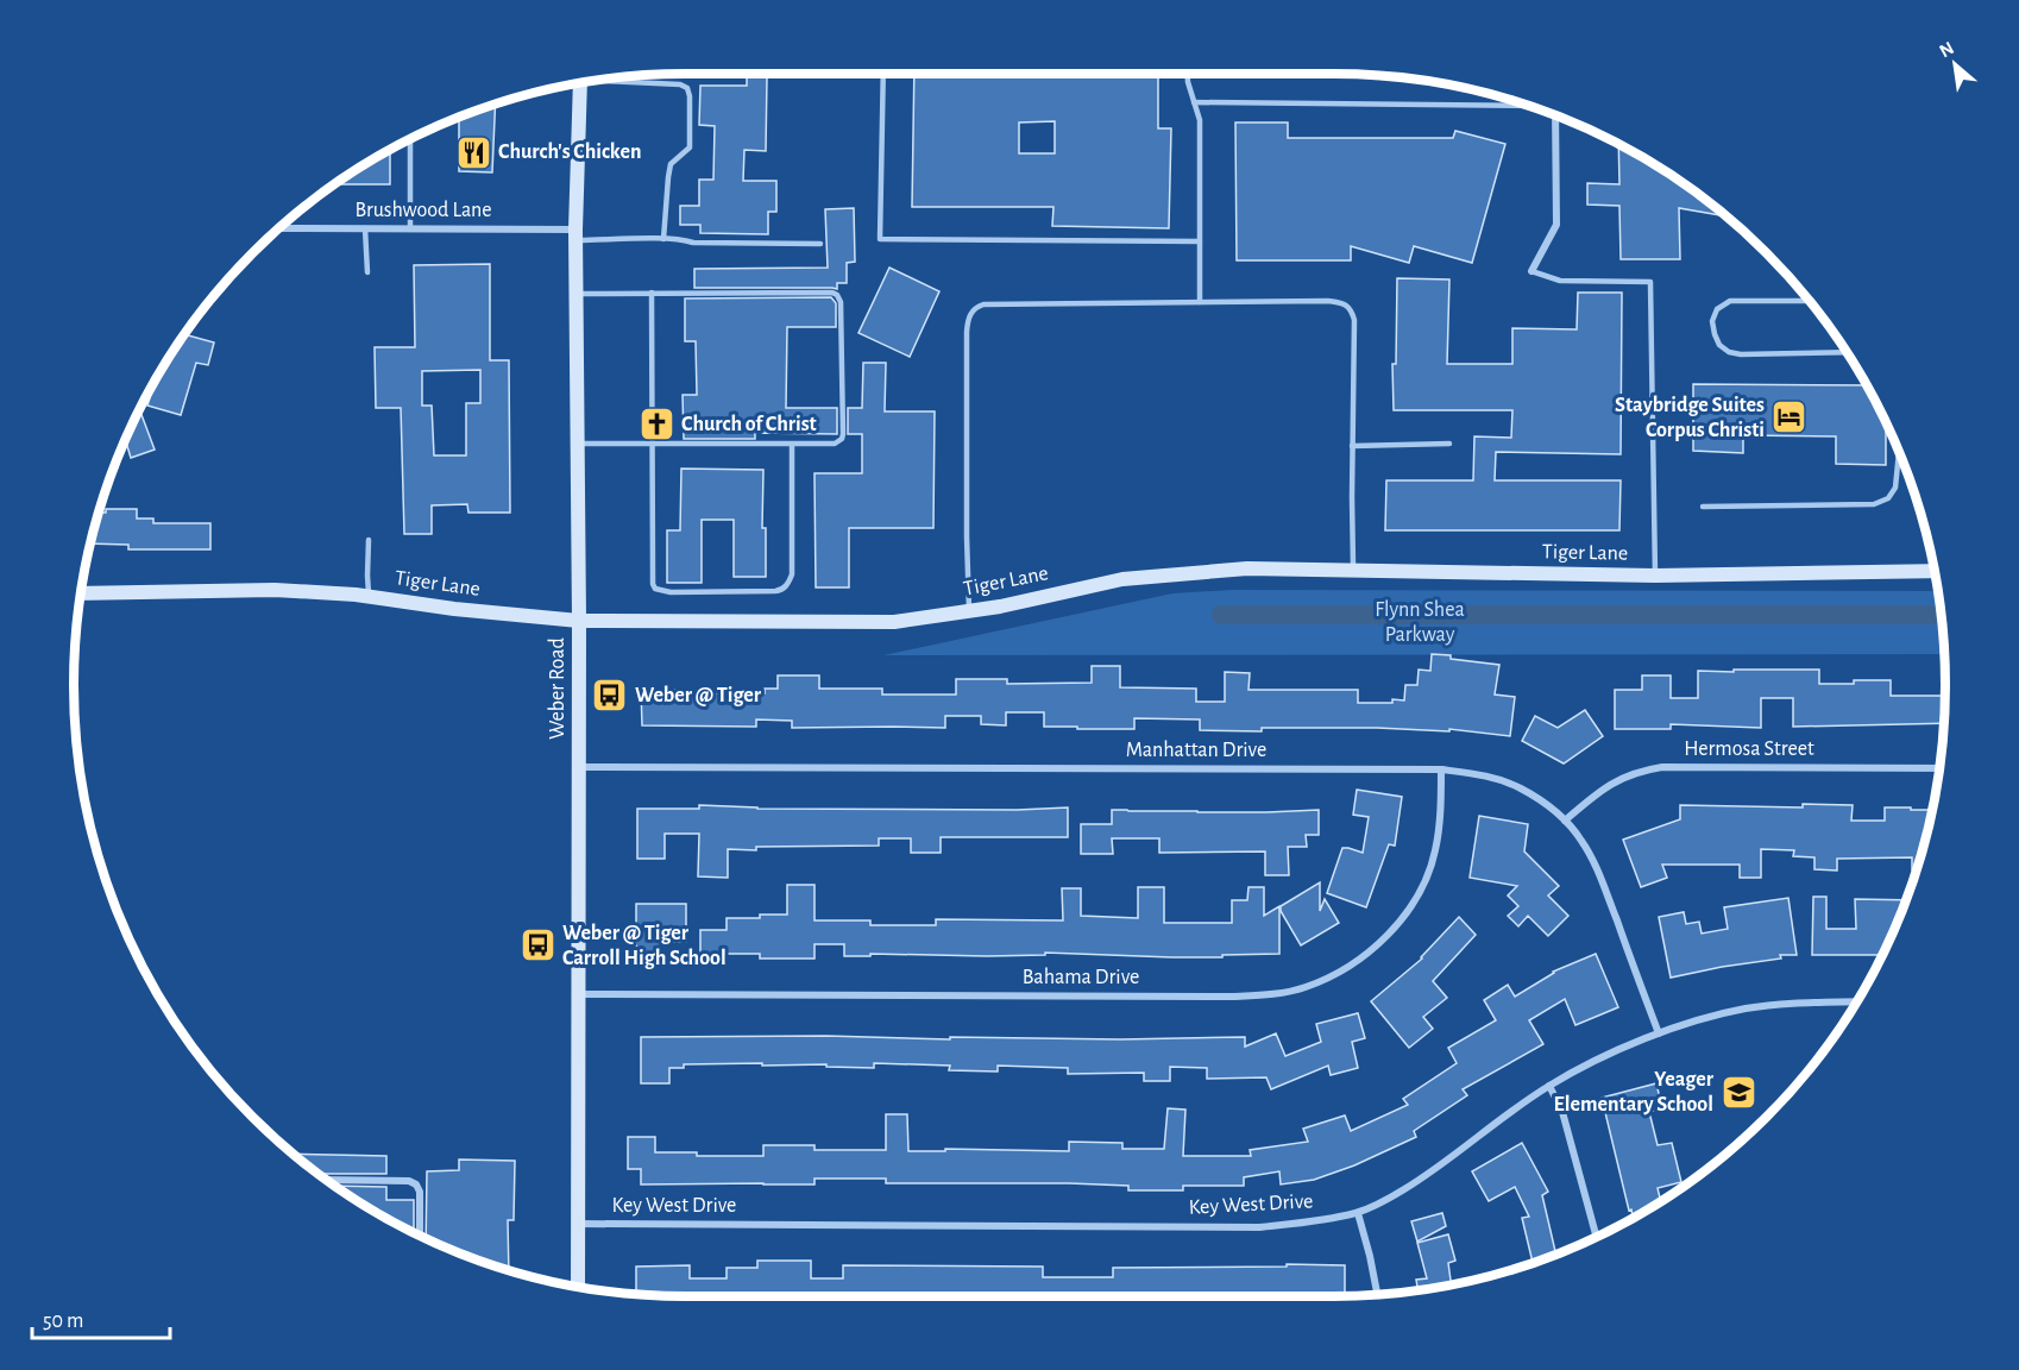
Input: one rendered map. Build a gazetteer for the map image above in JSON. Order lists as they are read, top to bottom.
{
  "streets": {
    "street": [
      "Brushwood Lane",
      "Tiger Lane",
      "Weber Road",
      "Hermosa Street",
      "Manhattan Drive",
      "Bahama Drive",
      "Key West Drive"
    ]
  },
  "crossings": [
    ["Brushwood Lane", "Weber Road"],
    ["Tiger Lane", "Weber Road"],
    ["Weber Road", "Manhattan Drive"],
    ["Weber Road", "Bahama Drive"],
    ["Weber Road", "Key West Drive"],
    ["Hermosa Street", "Manhattan Drive"],
    ["Manhattan Drive", "Bahama Drive"],
    ["Manhattan Drive", "Key West Drive"]
  ],
  "parks": ["Flynn Shea Parkway"],
  "places": {
    "restaurant": ["Church's Chicken"],
    "hotel": ["Staybridge Suites Corpus Christi"],
    "church": ["Church of Christ"],
    "bus stop": ["Weber @ Tiger", "Weber @ Tiger Carroll High School"],
    "school or university": ["Yeager Elementary School"]
  },
  "scale_bar": "50 m",
  "north": "top left"
}
